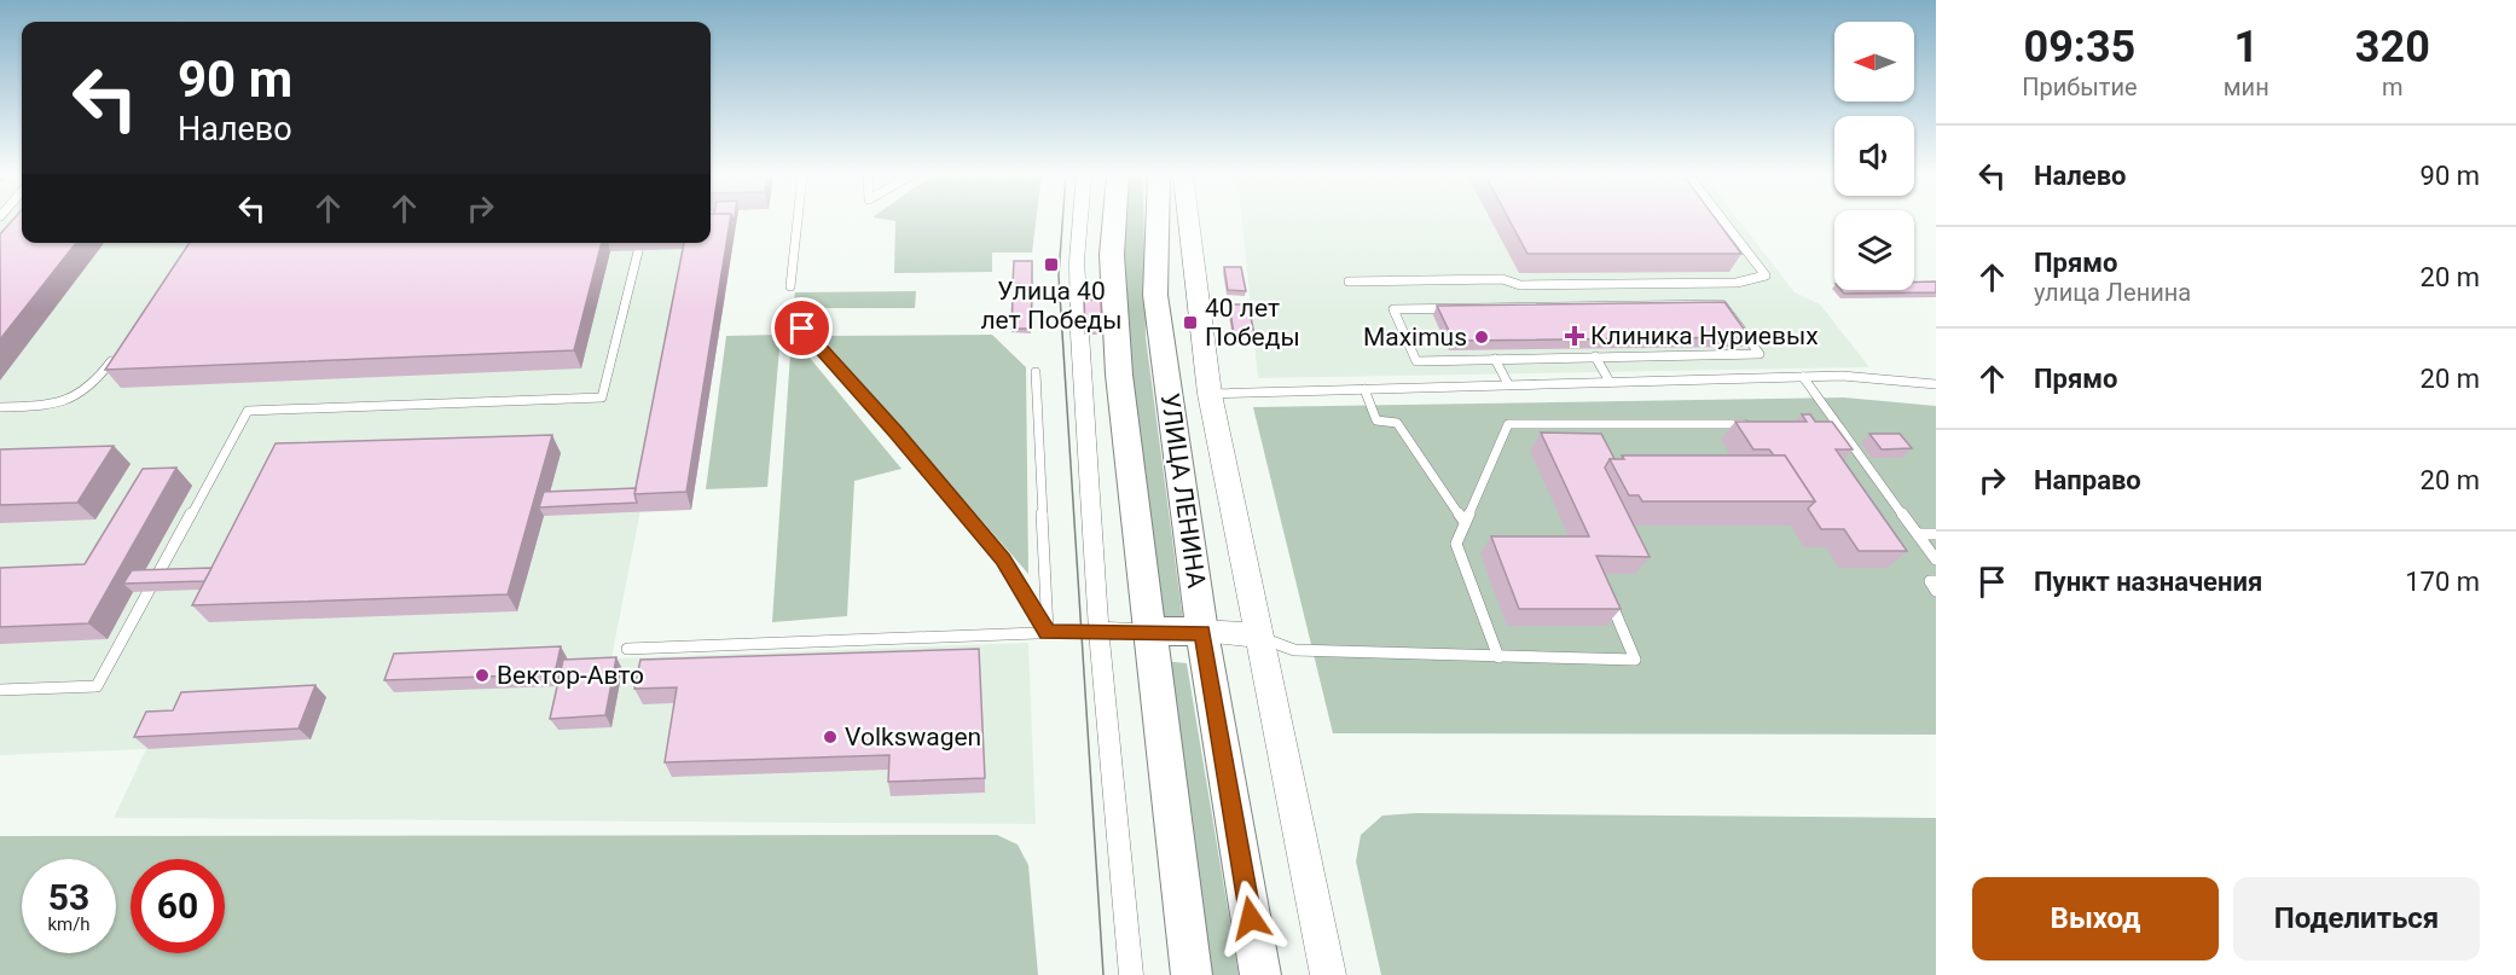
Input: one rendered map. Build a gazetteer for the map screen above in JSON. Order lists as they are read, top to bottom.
{
  "streets": {
    "main road": ["УЛИЦА ЛЕНИНА"]
  },
  "places": {
    "transit": ["Улица 40 лет Победы", "40 лет Победы"],
    "health": ["Клиника Нуриевых"],
    "other": ["Maximus", "Вектор-Авто", "Volkswagen"]
  },
  "north": "left",
  "page": {
    "eta": [
      "09:35",
      "Прибытие",
      "1",
      "мин",
      "320",
      "m"
    ],
    "turn": ["90 m", "Налево"],
    "list": [
      {
        "name": "Налево",
        "value": "90 m"
      },
      {
        "name": "Прямо",
        "note": "улица Ленина",
        "value": "20 m"
      },
      {
        "name": "Прямо",
        "value": "20 m"
      },
      {
        "name": "Направо",
        "value": "20 m"
      },
      {
        "name": "Пункт назначения",
        "value": "170 m"
      }
    ],
    "speed": "53 km/h",
    "limit": "60",
    "buttons": ["Выход", "Поделиться"]
  }
}
